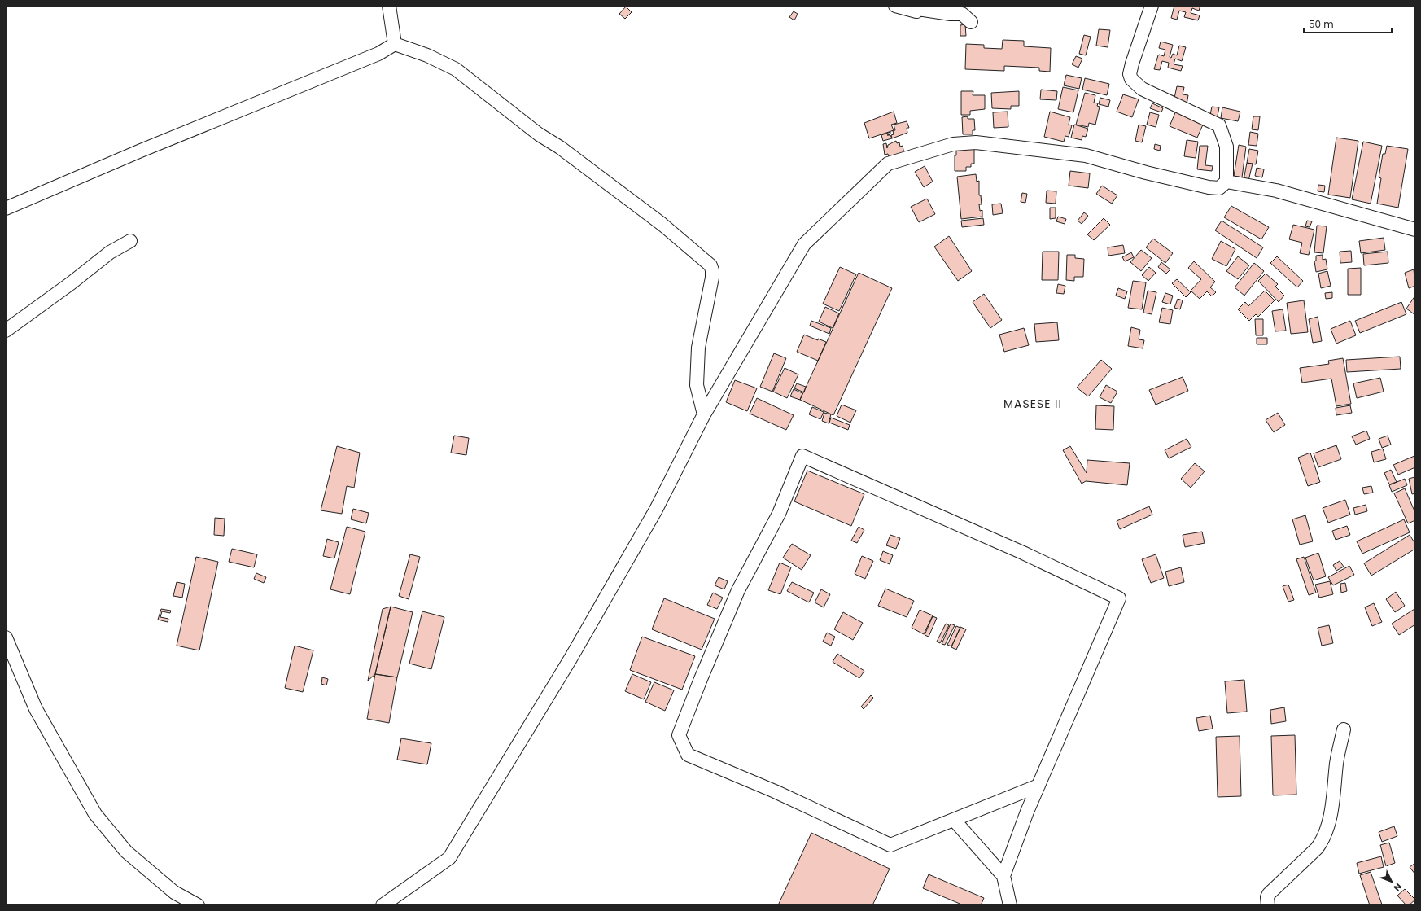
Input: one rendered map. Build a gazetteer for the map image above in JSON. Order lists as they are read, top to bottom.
{
  "districts": ["MASESE II"],
  "scale_bar": "50 m",
  "north": "bottom right"
}
